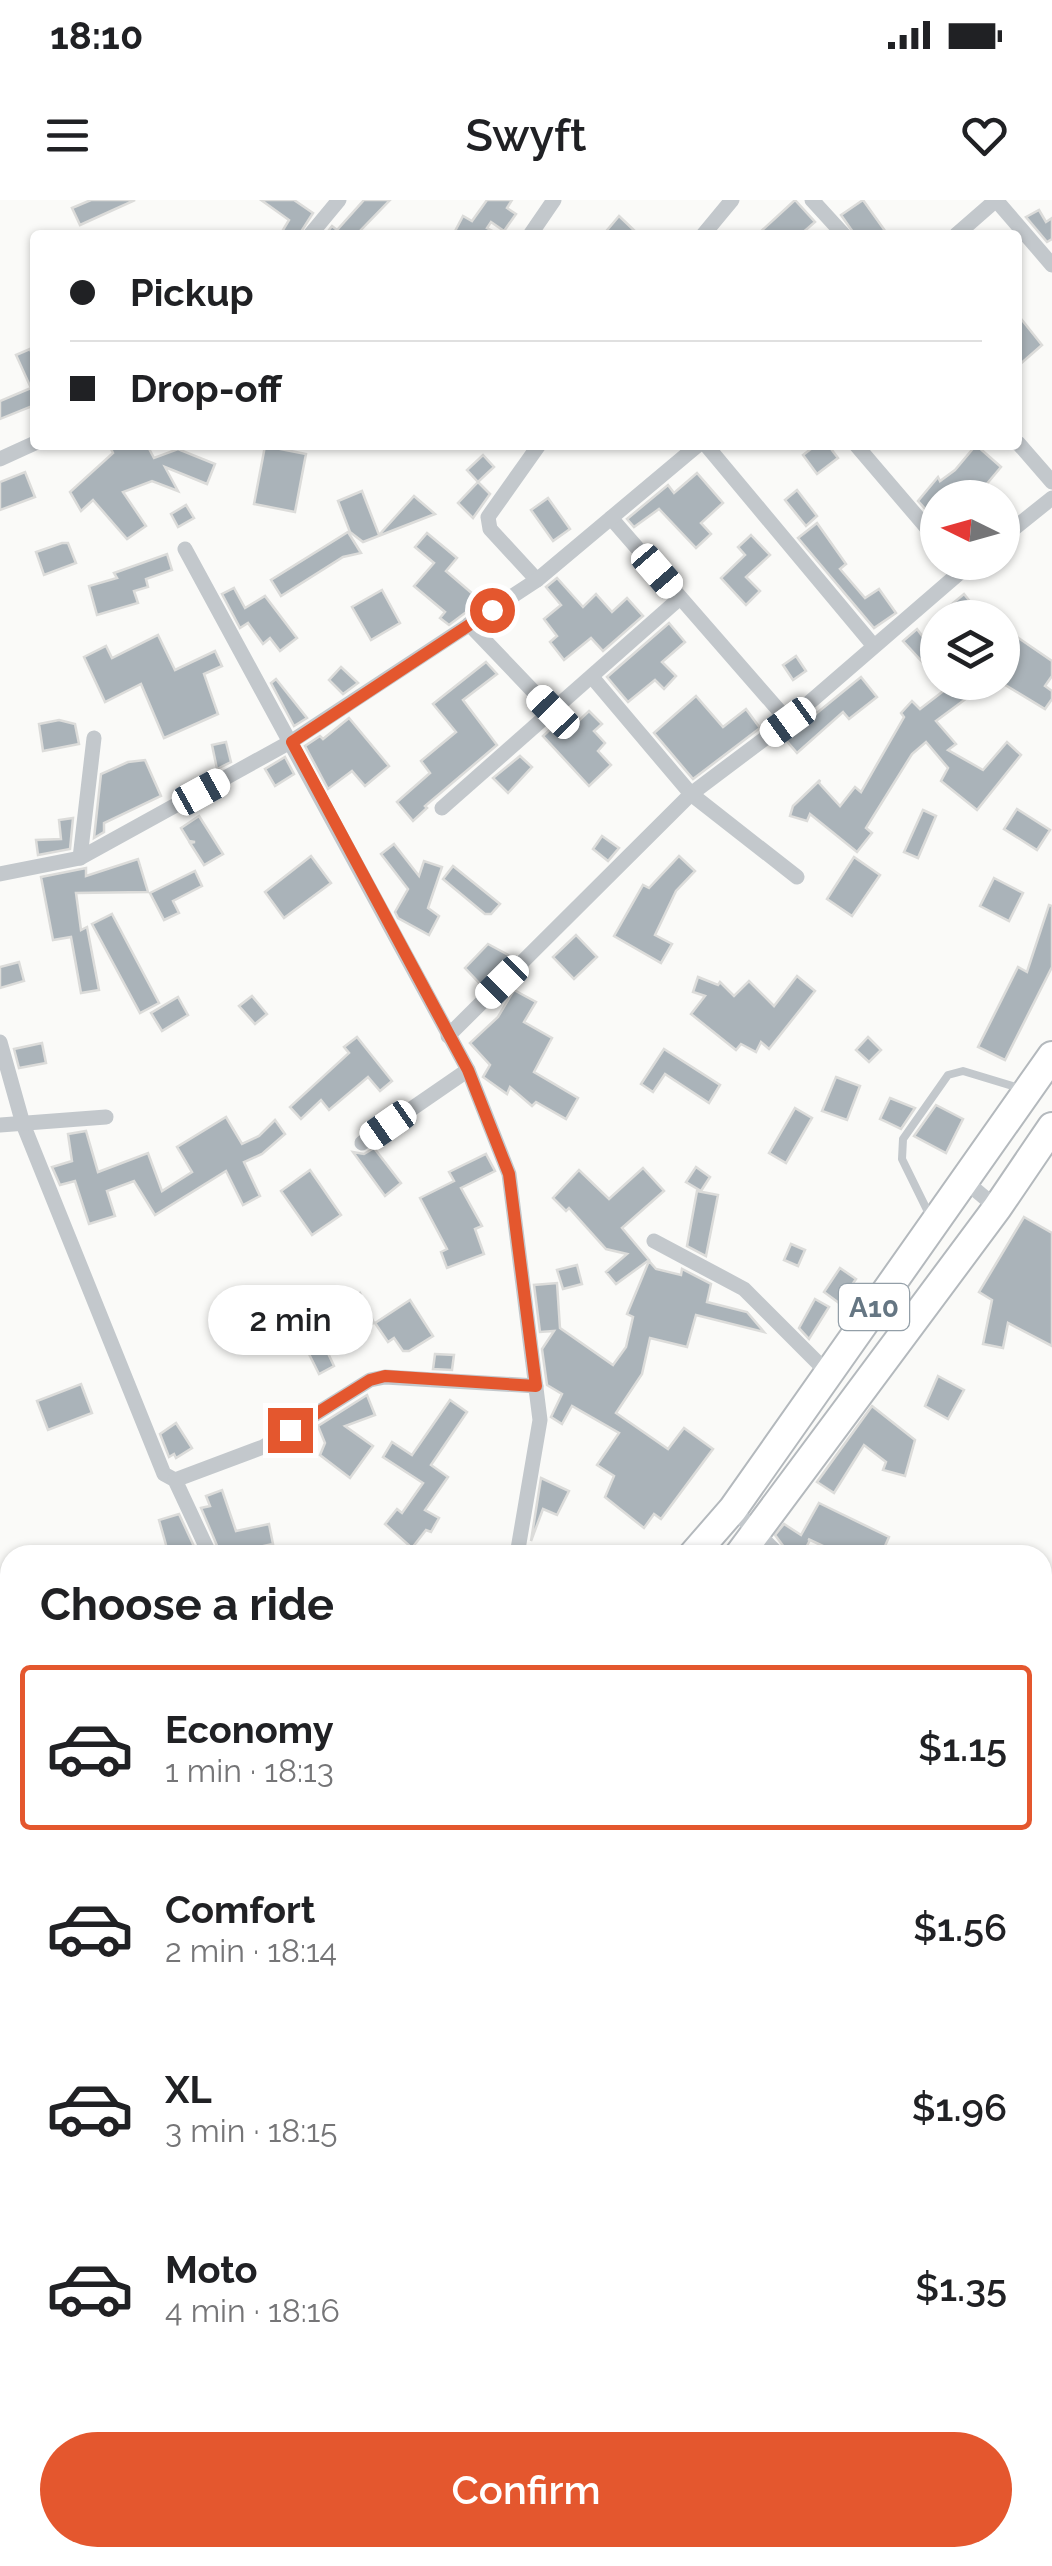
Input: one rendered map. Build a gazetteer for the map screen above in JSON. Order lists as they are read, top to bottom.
{
  "streets": {
    "highway": ["A10"]
  },
  "north": "left",
  "page": {
    "status": "18:10",
    "header": "Swyft",
    "banner": ["Pickup", "Drop-off"],
    "bubble": "2 min",
    "heading": "Choose a ride",
    "list": [
      {
        "name": "Economy",
        "note": "1 min · 18:13",
        "value": "$1.15"
      },
      {
        "name": "Comfort",
        "note": "2 min · 18:14",
        "value": "$1.56"
      },
      {
        "name": "XL",
        "note": "3 min · 18:15",
        "value": "$1.96"
      },
      {
        "name": "Moto",
        "note": "4 min · 18:16",
        "value": "$1.35"
      }
    ],
    "buttons": "Confirm"
  }
}
